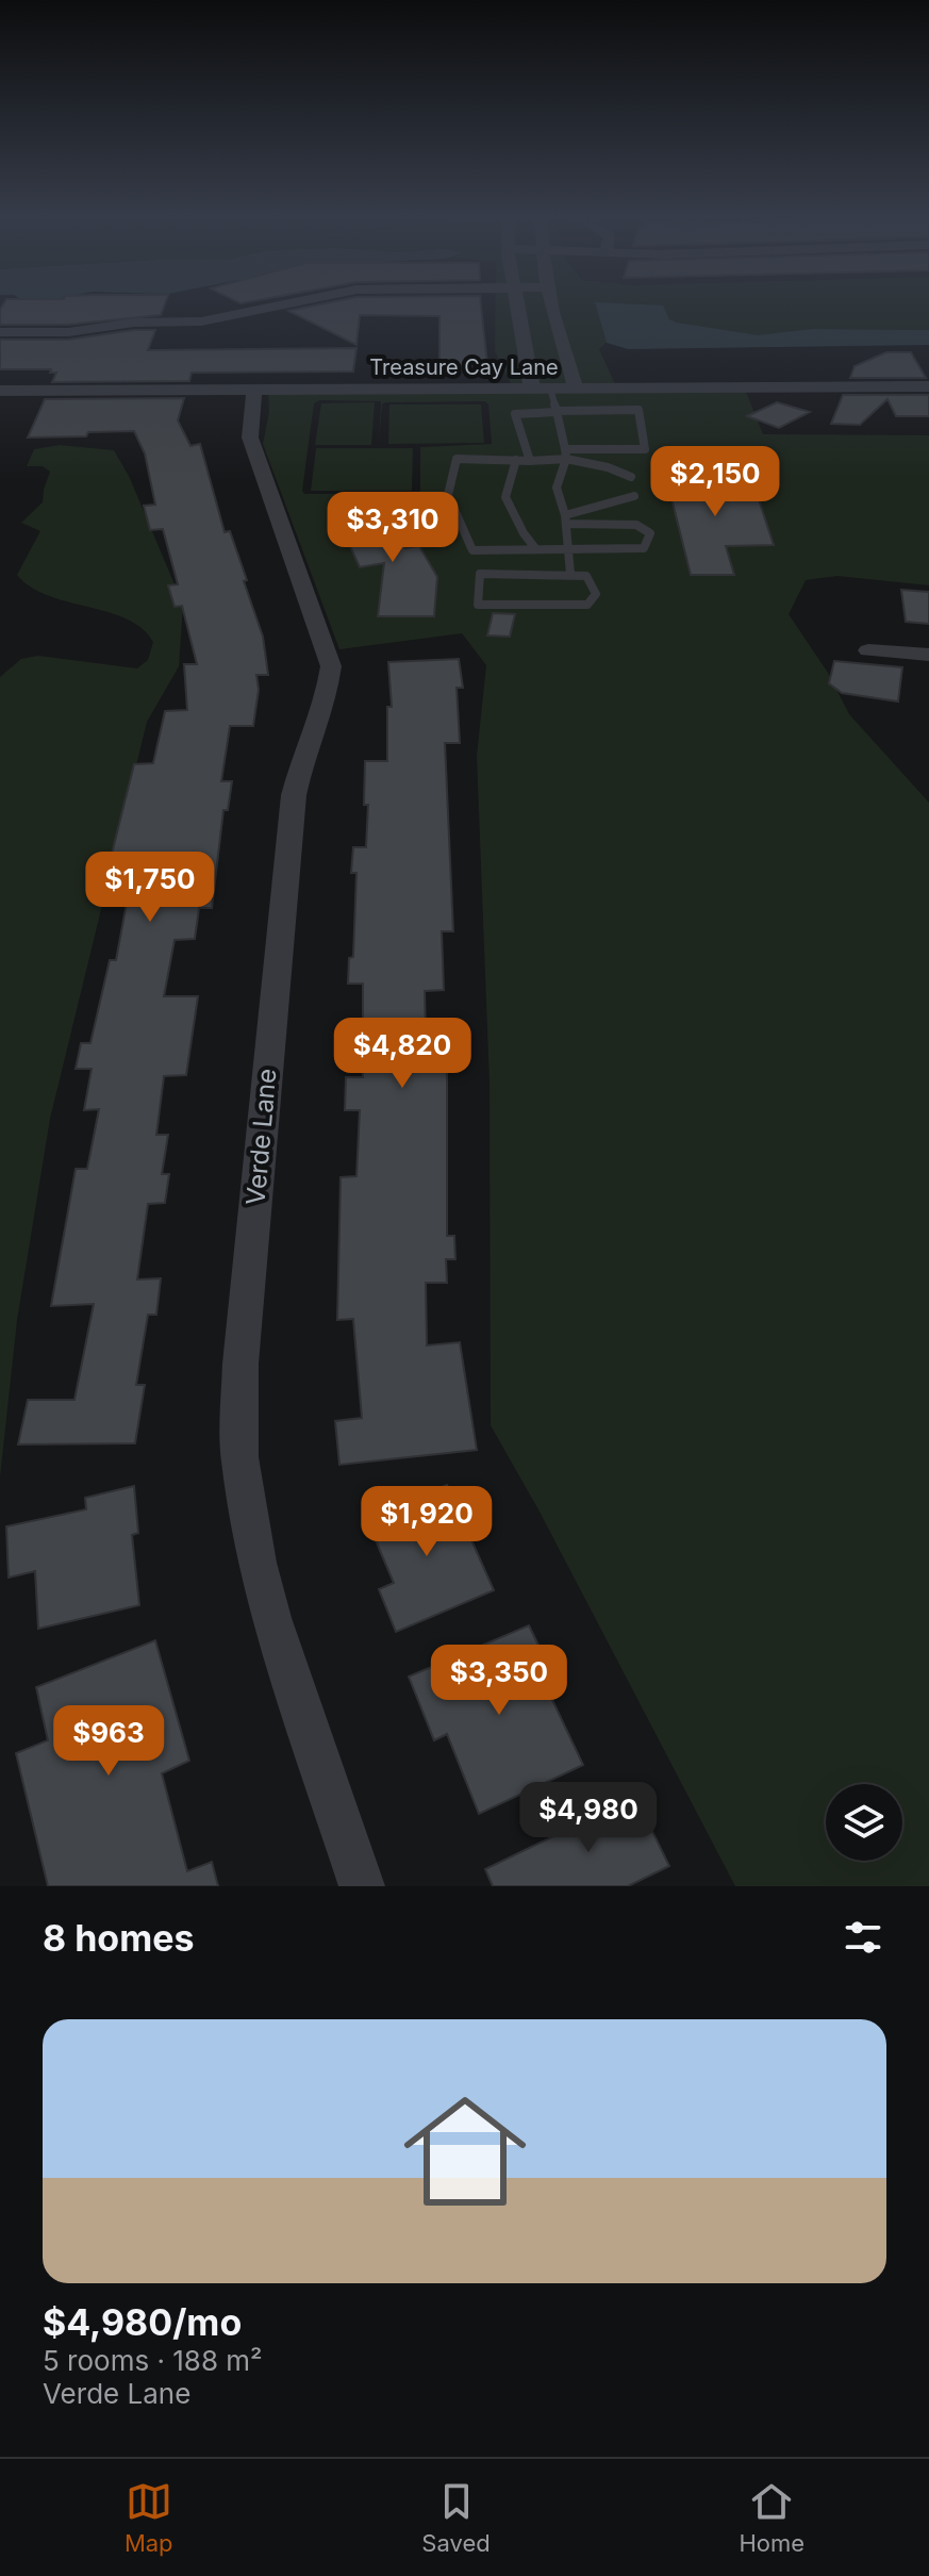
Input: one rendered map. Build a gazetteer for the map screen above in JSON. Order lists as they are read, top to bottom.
{
  "streets": {
    "street": ["Treasure Cay Lane", "Verde Lane"]
  },
  "crossings": [
    ["Treasure Cay Lane", "Verde Lane"]
  ],
  "page": {
    "price": [
      "$2,150",
      "$3,310",
      "$1,750",
      "$4,820",
      "$1,920",
      "$3,350",
      "$963",
      "$4,980"
    ],
    "heading": "8 homes",
    "list": [
      {
        "name": "$4,980/mo",
        "note": "5 rooms · 188 m² · Verde Lane"
      }
    ],
    "tabs": ["Map", "Saved", "Home"]
  }
}
